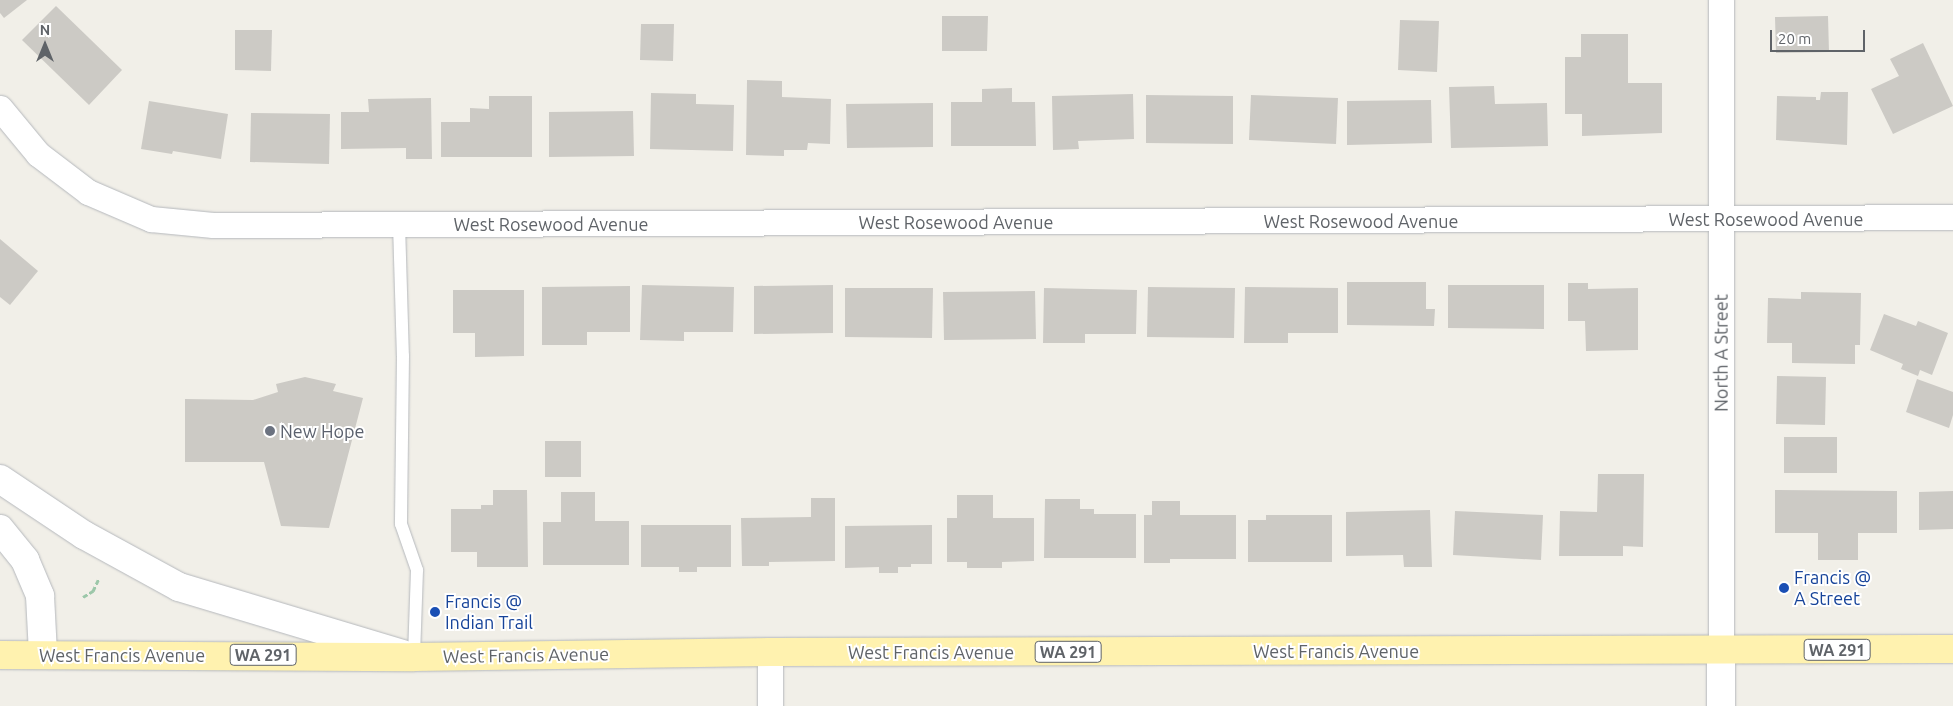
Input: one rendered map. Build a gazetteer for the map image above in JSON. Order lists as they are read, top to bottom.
{
  "streets": {
    "main road": ["North A Street", "WA 291", "West Francis Avenue"],
    "street": ["West Rosewood Avenue"]
  },
  "crossings": [
    ["West Rosewood Avenue", "North A Street"],
    ["North A Street", "West Francis Avenue"]
  ],
  "places": ["New Hope", "Francis @ A Street", "Francis @ Indian Trail"],
  "scale_bar": "20 m",
  "north": "top"
}
